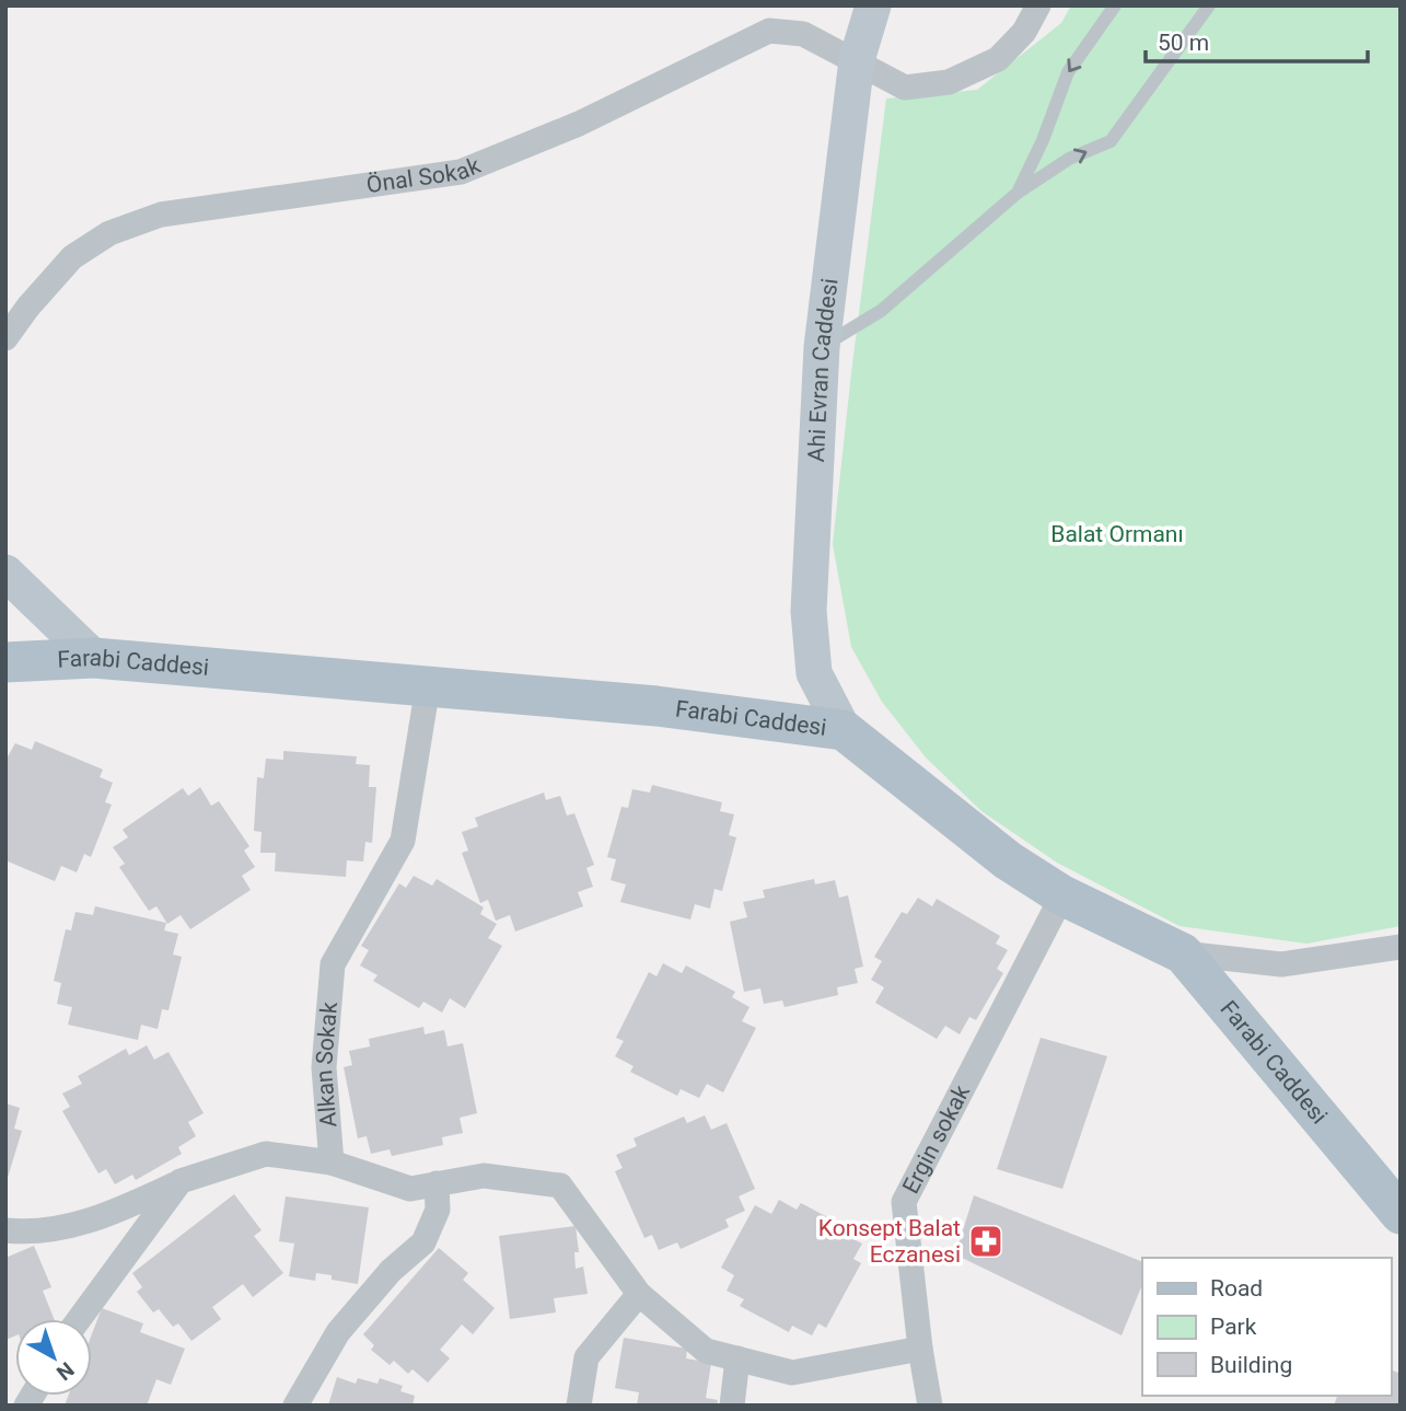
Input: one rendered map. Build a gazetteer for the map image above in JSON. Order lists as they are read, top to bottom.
{
  "streets": {
    "main road": ["Farabi Caddesi"],
    "street": [
      "Önal Sokak",
      "Ahi Evran Caddesi",
      "Alkan Sokak",
      "Ergin sokak"
    ]
  },
  "crossings": [
    ["Önal Sokak", "Ahi Evran Caddesi"],
    ["Ahi Evran Caddesi", "Farabi Caddesi"],
    ["Farabi Caddesi", "Alkan Sokak"],
    ["Farabi Caddesi", "Ergin sokak"]
  ],
  "parks": ["Balat Ormanı"],
  "places": {
    "pharmacy": ["Konsept Balat Eczanesi"]
  },
  "legend": ["Road", "Park", "Building"],
  "scale_bar": "50 m",
  "north": "bottom right"
}
